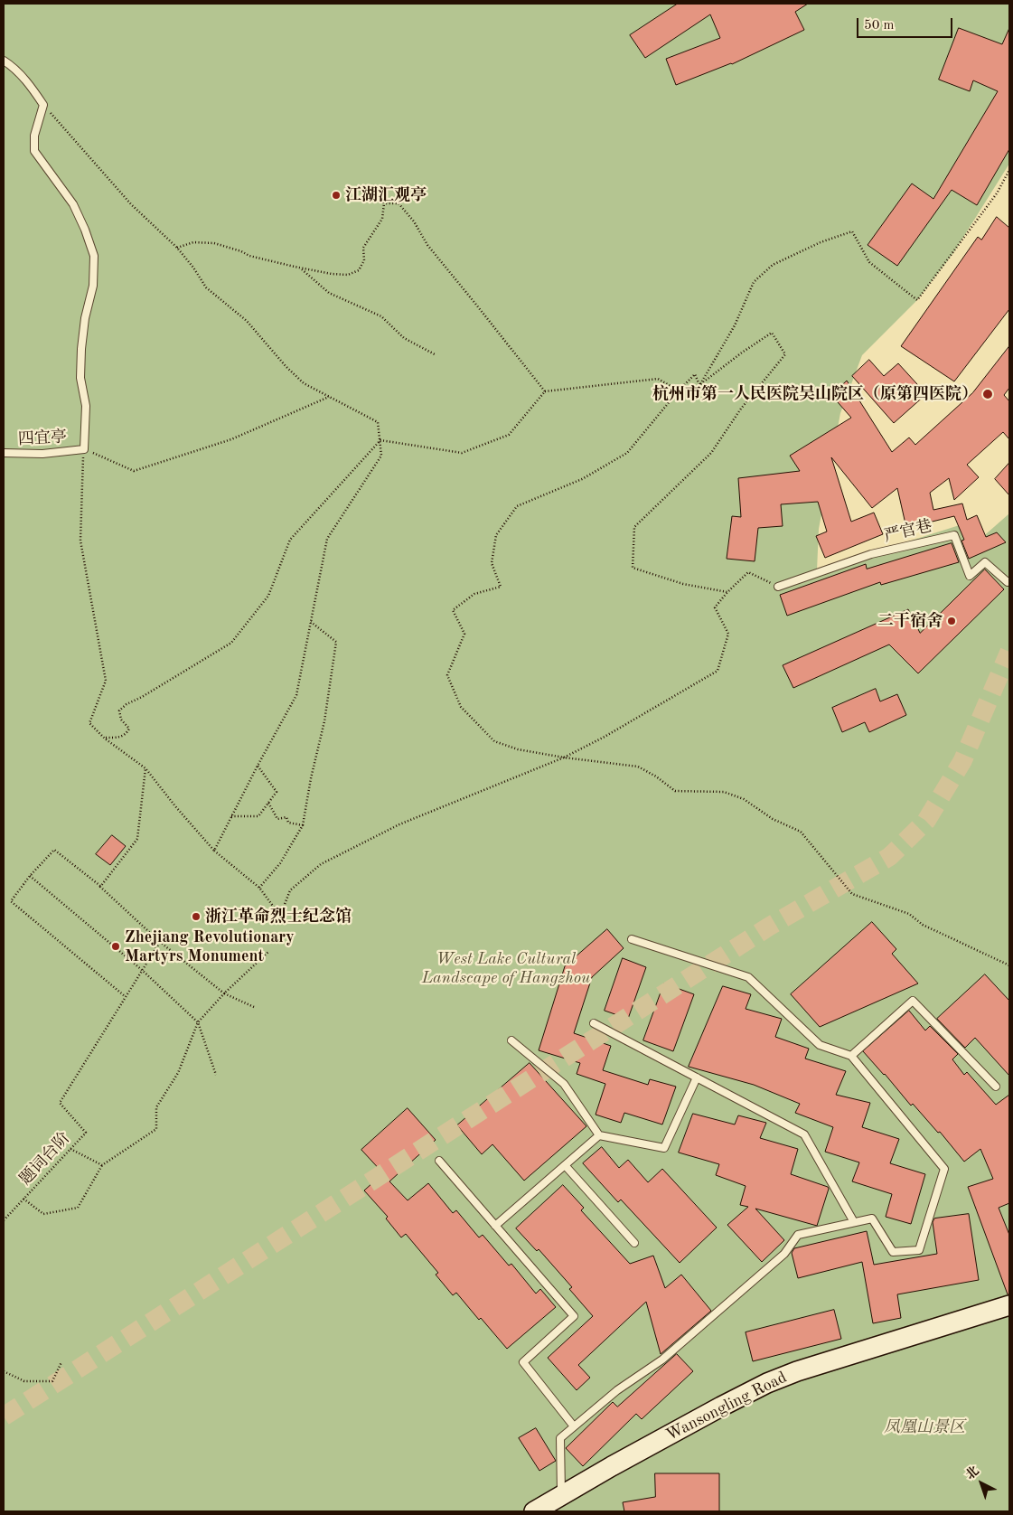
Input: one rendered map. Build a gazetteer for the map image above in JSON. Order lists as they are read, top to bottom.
{
  "streets": {
    "street": ["Wansongling Road"],
    "lane": ["四宜亭", "严官巷"],
    "path": ["题词台阶"]
  },
  "parks": ["West Lake Cultural Landscape of Hangzhou", "凤凰山景区"],
  "places": [
    "江湖汇观亭",
    "杭州市第一人民医院吴山院区（原第四医院）",
    "二干宿舍",
    "浙江革命烈士纪念馆",
    "Zhejiang Revolutionary Martyrs Monument"
  ],
  "scale_bar": "50 m",
  "north": "top left"
}
